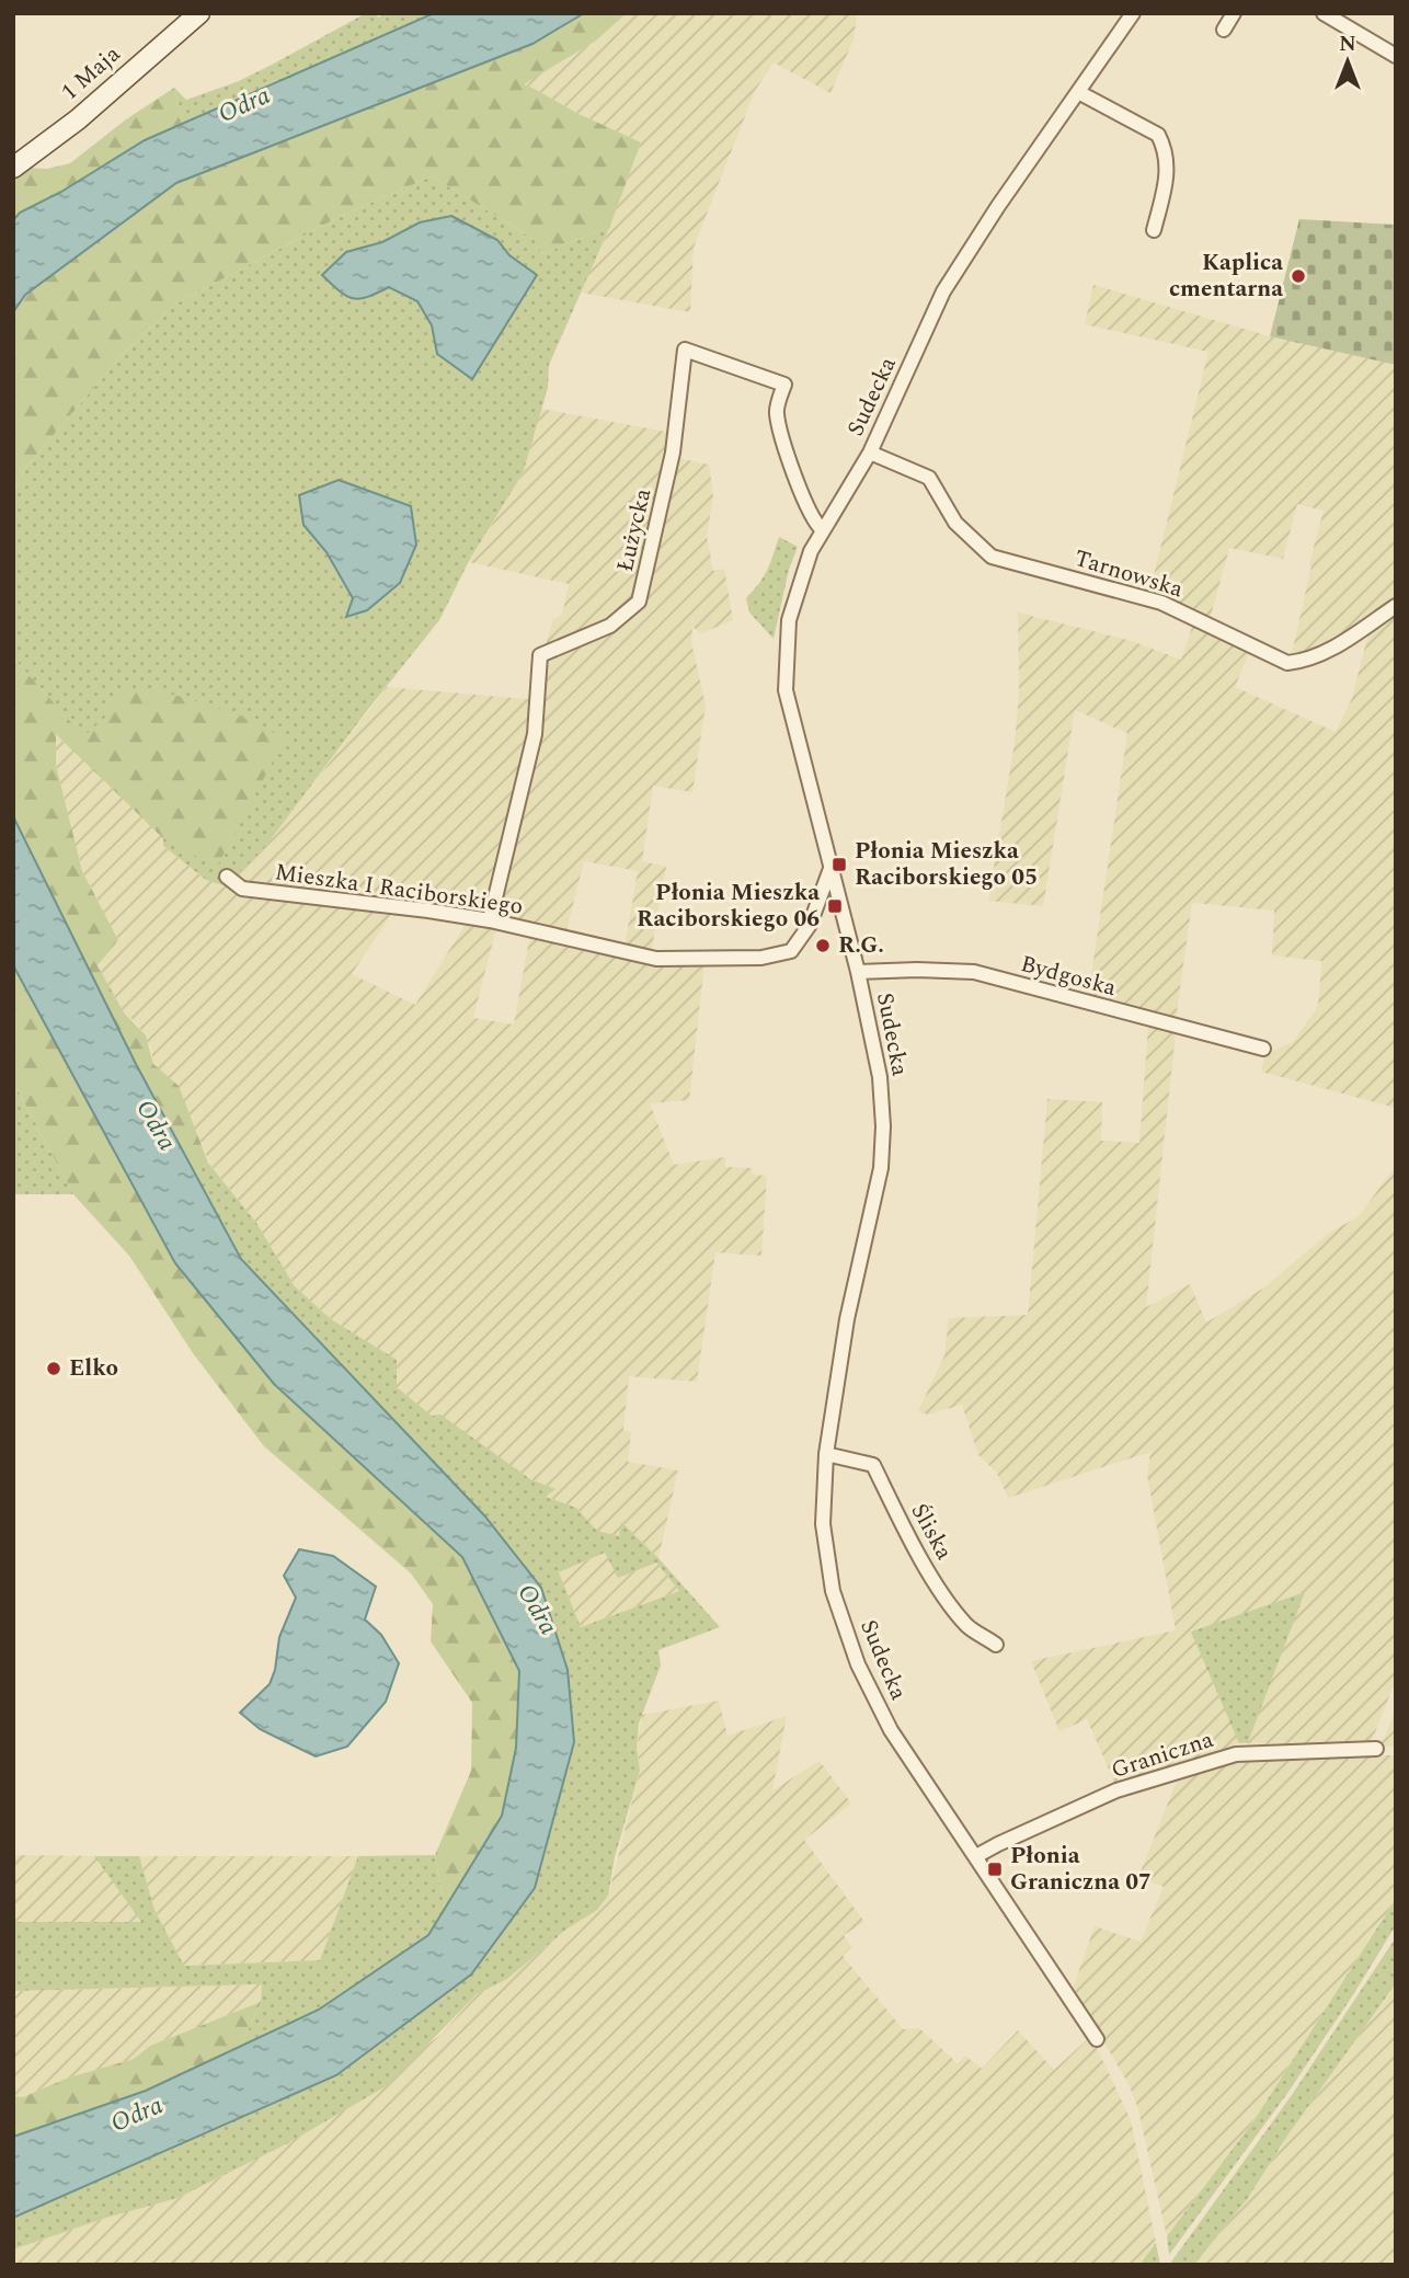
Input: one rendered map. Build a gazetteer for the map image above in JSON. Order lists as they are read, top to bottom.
{
  "streets": {
    "street": [
      "1 Maja",
      "Sudecka",
      "Łużycka",
      "Tarnowska",
      "Mieszka I Raciborskiego",
      "Bydgoska",
      "Śliska",
      "Graniczna"
    ]
  },
  "crossings": [
    ["Sudecka", "Łużycka"],
    ["Sudecka", "Tarnowska"],
    ["Sudecka", "Mieszka I Raciborskiego"],
    ["Sudecka", "Bydgoska"],
    ["Sudecka", "Śliska"],
    ["Sudecka", "Graniczna"],
    ["Łużycka", "Mieszka I Raciborskiego"]
  ],
  "water": ["Odra"],
  "places": {
    "other": ["Kaplica cmentarna", "R.G.", "Elko"],
    "transit": ["Płonia Mieszka Raciborskiego 05", "Płonia Mieszka Raciborskiego 06", "Płonia Graniczna 07"]
  },
  "north": "top"
}
